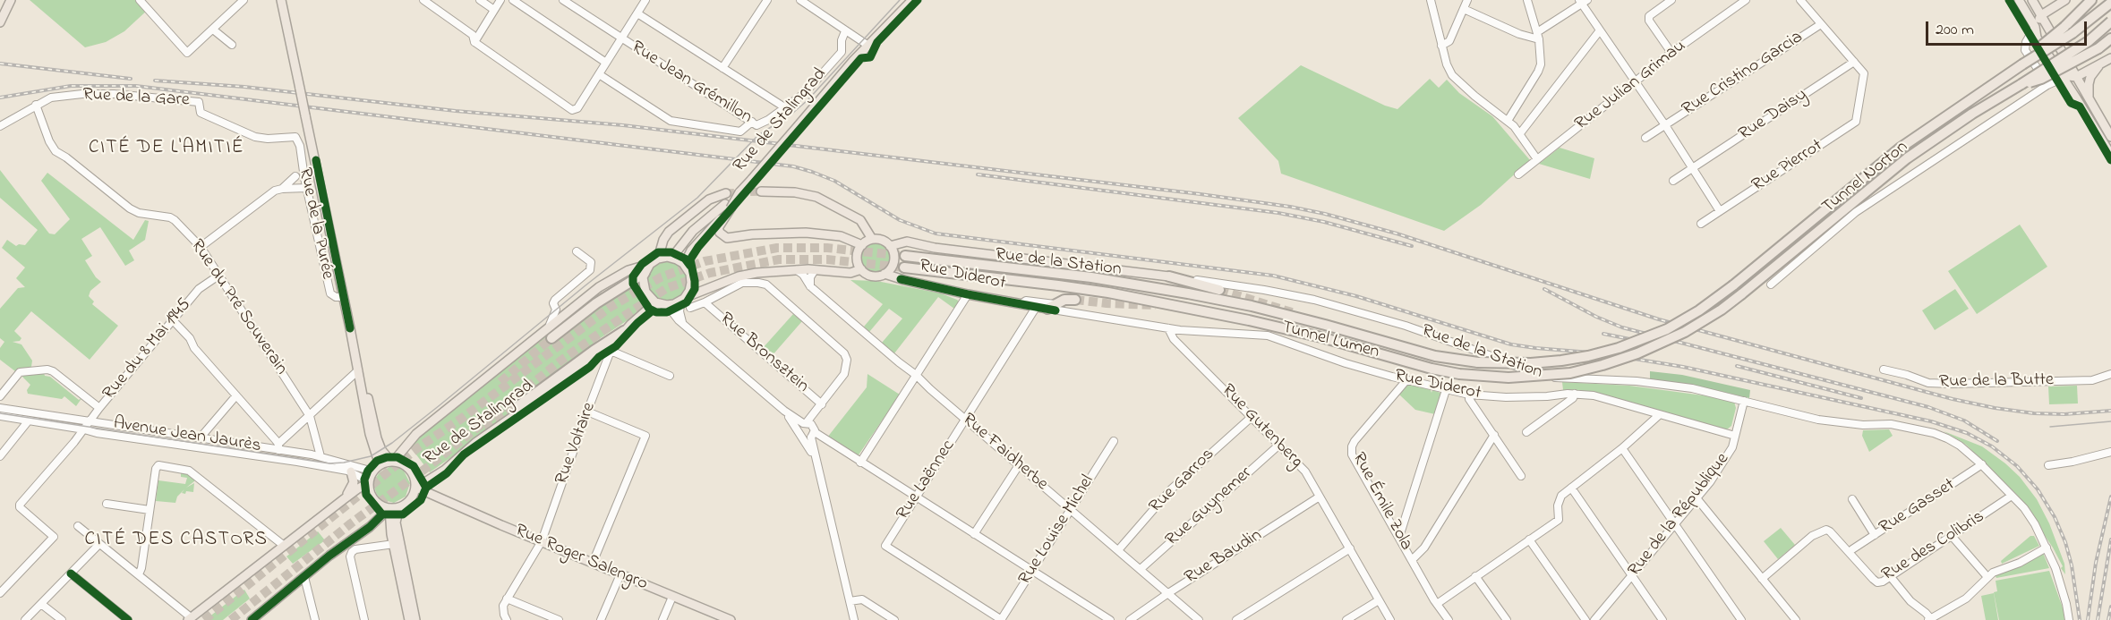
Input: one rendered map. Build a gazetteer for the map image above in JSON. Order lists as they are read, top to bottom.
{
  "streets": {
    "highway": ["Tunnel Norton", "Tunnel Lumen"],
    "main road": [
      "Rue de Stalingrad",
      "Rue de la Station",
      "Rue Diderot",
      "Rue Roger Salengro"
    ],
    "street": [
      "Rue Cristino Garcia",
      "Rue Jean Grémillon",
      "Rue Julian Grimau",
      "Rue de la Gare",
      "Rue Daisy",
      "Rue Pierrot",
      "Rue de la Purée",
      "Rue du Pré Souverain",
      "Rue du 8 Mai 1945",
      "Rue Bronsztein",
      "Rue de la Butte",
      "Rue Gutenberg",
      "Avenue Jean Jaurès",
      "Rue Voltaire",
      "Rue Faidherbe",
      "Rue Laënnec",
      "Rue Garros",
      "Rue Émile Zola",
      "Rue Guynemer",
      "Rue Gasset",
      "Rue de la République",
      "Rue Louise Michel",
      "Rue des Colibris",
      "Rue Baudin"
    ]
  },
  "crossings": [
    ["Rue de la Gare", "Rue de la Purée"],
    ["Rue de la Gare", "Rue du Pré Souverain"],
    ["Rue Daisy", "Rue Pierrot"],
    ["Rue de Stalingrad", "Avenue Jean Jaurès"],
    ["Rue de Stalingrad", "Rue Voltaire"],
    ["Rue de Stalingrad", "Rue Roger Salengro"],
    ["Tunnel Norton", "Tunnel Lumen"],
    ["Rue de la Station", "Rue Diderot"],
    ["Rue de la Station", "Rue Gasset"],
    ["Rue de la Station", "Rue de la République"],
    ["Rue de la Station", "Rue des Colibris"],
    ["Rue Diderot", "Rue Gutenberg"],
    ["Rue Diderot", "Rue Laënnec"],
    ["Rue Diderot", "Rue Émile Zola"],
    ["Rue Diderot", "Rue de la République"],
    ["Rue du Pré Souverain", "Rue du 8 Mai 1945"],
    ["Rue du Pré Souverain", "Avenue Jean Jaurès"],
    ["Rue du 8 Mai 1945", "Avenue Jean Jaurès"],
    ["Rue Gutenberg", "Rue Garros"],
    ["Rue Gutenberg", "Rue Guynemer"],
    ["Rue Gutenberg", "Rue Baudin"],
    ["Avenue Jean Jaurès", "Rue Roger Salengro"],
    ["Rue Voltaire", "Rue Roger Salengro"],
    ["Rue Faidherbe", "Rue Laënnec"],
    ["Rue Faidherbe", "Rue Garros"],
    ["Rue Faidherbe", "Rue Guynemer"],
    ["Rue Faidherbe", "Rue Louise Michel"],
    ["Rue Faidherbe", "Rue Baudin"],
    ["Rue Laënnec", "Rue Louise Michel"]
  ],
  "districts": ["CITÉ DE L'AMITIÉ", "CITÉ DES CASTORS"],
  "scale_bar": "200 m"
}
